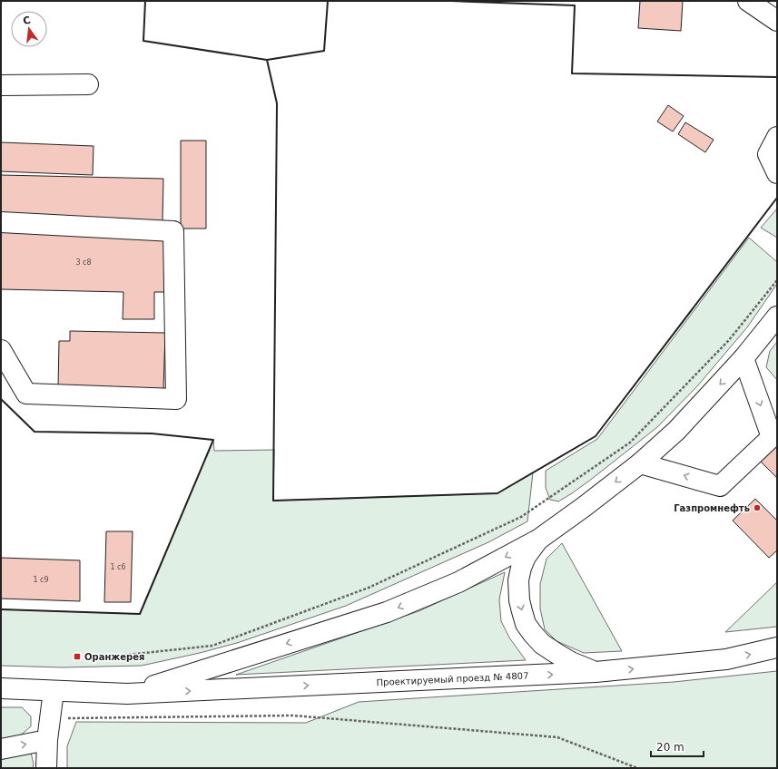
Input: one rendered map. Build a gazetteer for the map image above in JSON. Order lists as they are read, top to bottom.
{
  "streets": {
    "main road": ["Проектируемый проезд № 4807"]
  },
  "places": {
    "other": ["Газпромнефть"],
    "transit": ["Оранжерея"]
  },
  "house_numbers": ["3 с8", "1 с6", "1 с9"],
  "scale_bar": "20 m",
  "north": "top"
}
